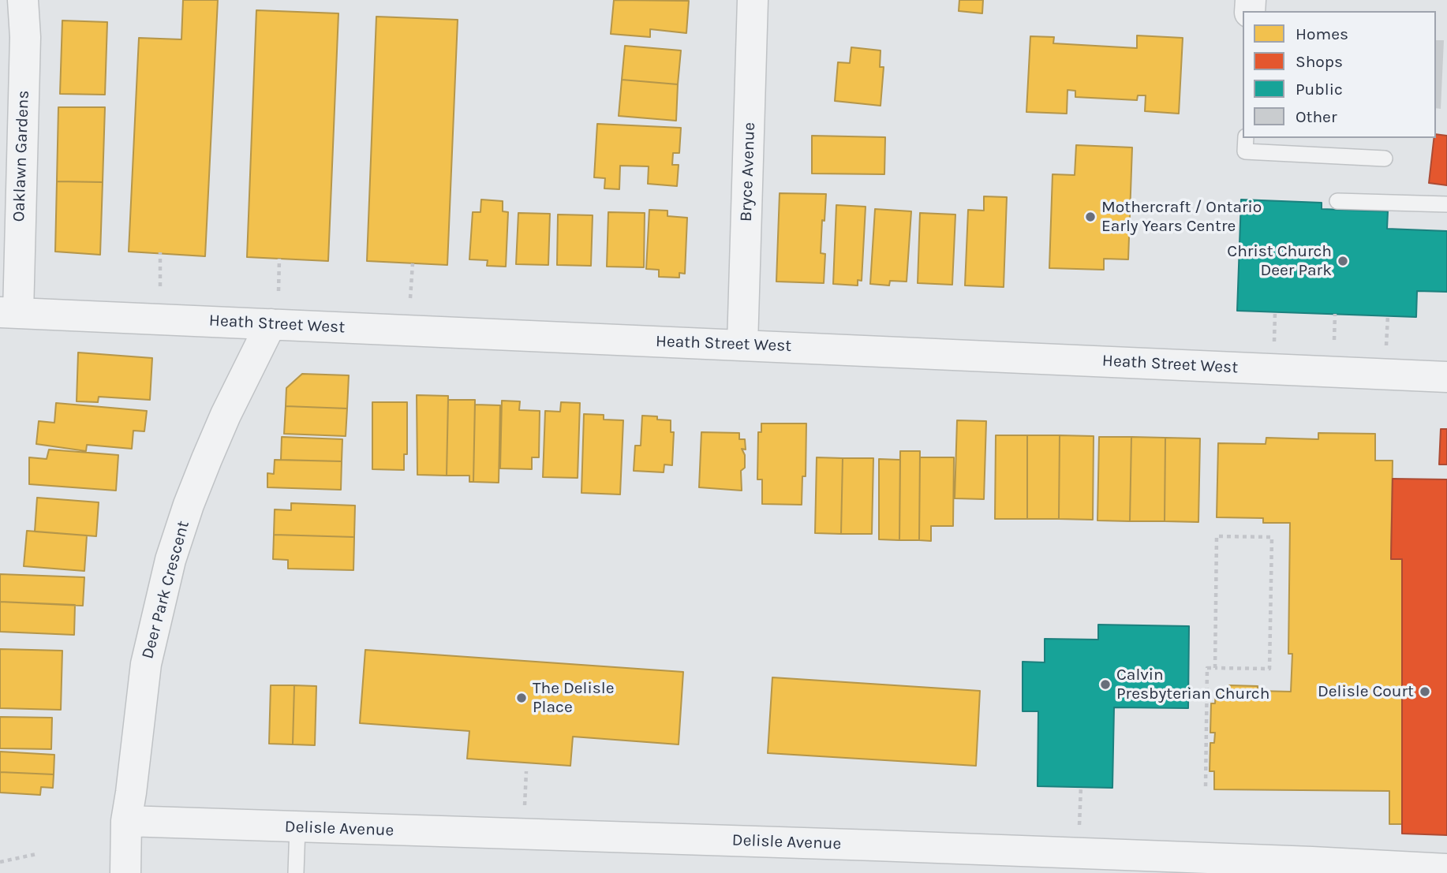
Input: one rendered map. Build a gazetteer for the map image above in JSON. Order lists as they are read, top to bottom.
{
  "streets": {
    "street": [
      "Oaklawn Gardens",
      "Bryce Avenue",
      "Heath Street West",
      "Deer Park Crescent",
      "Delisle Avenue"
    ]
  },
  "crossings": [
    ["Oaklawn Gardens", "Heath Street West"],
    ["Bryce Avenue", "Heath Street West"],
    ["Heath Street West", "Deer Park Crescent"],
    ["Deer Park Crescent", "Delisle Avenue"]
  ],
  "places": [
    "Mothercraft / Ontario Early Years Centre",
    "Christ Church Deer Park",
    "Calvin Presbyterian Church",
    "Delisle Court",
    "The Delisle Place"
  ],
  "legend": [
    "Homes",
    "Shops",
    "Public",
    "Other"
  ]
}
